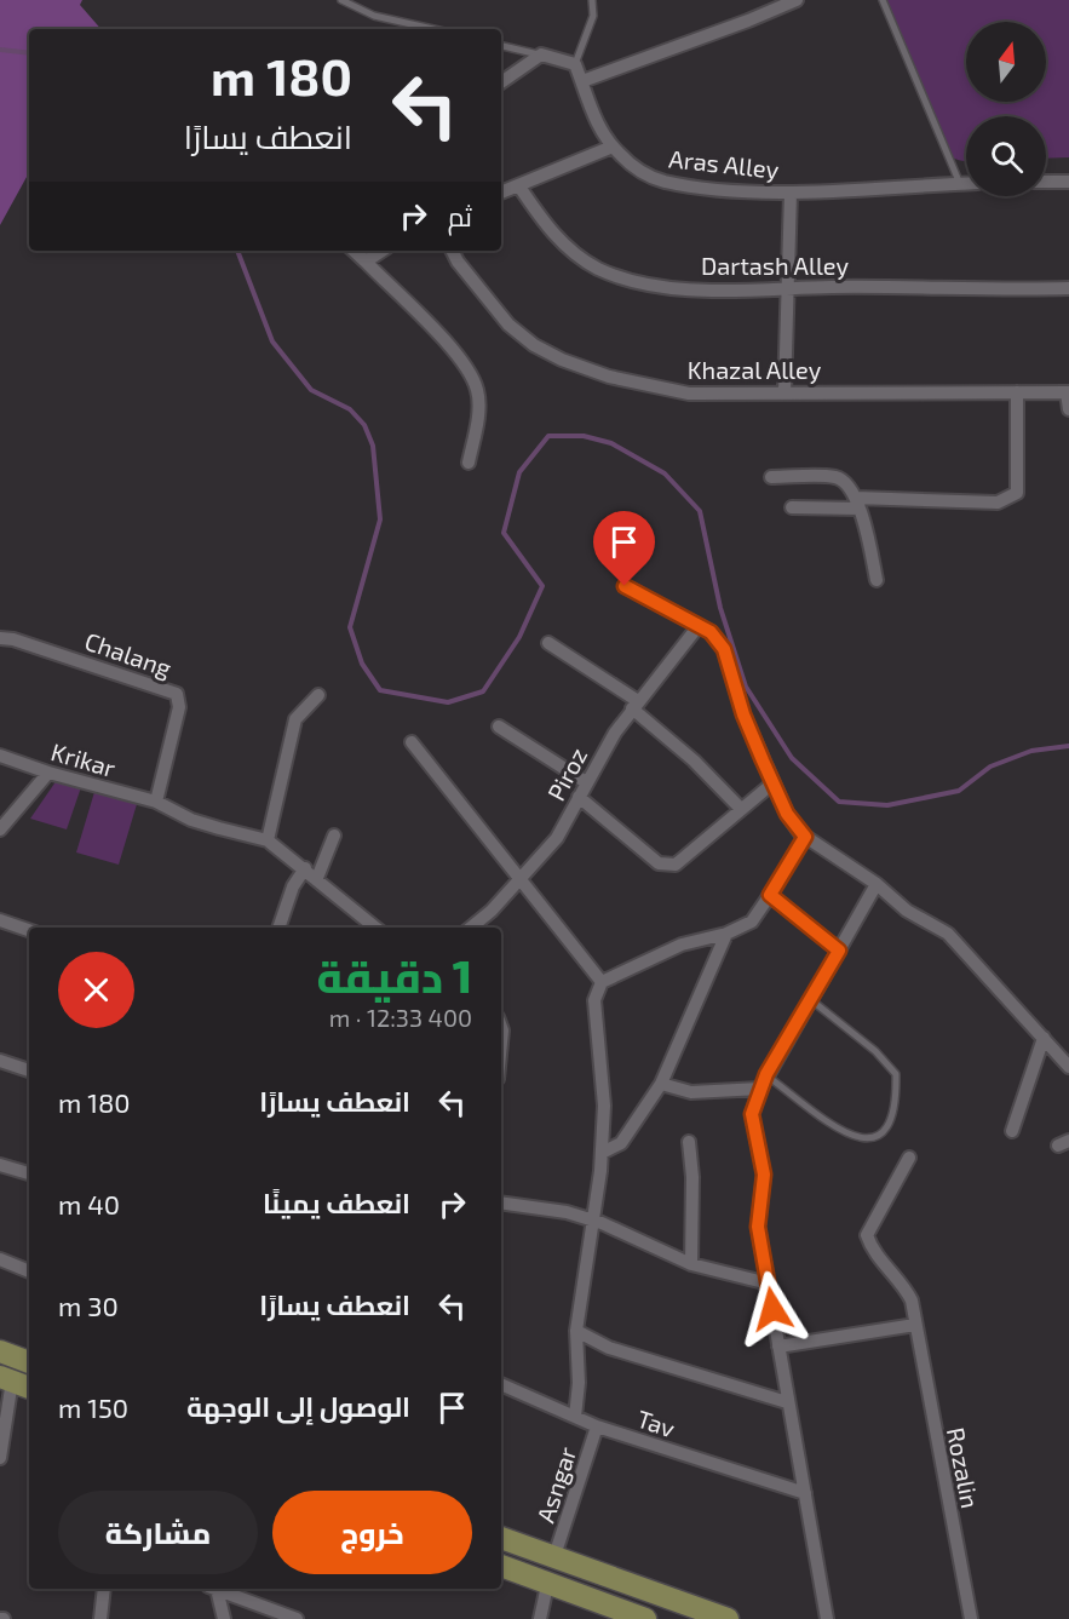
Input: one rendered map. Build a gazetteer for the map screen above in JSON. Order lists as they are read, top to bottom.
{
  "streets": {
    "street": [
      "Aras Alley",
      "Dartash Alley",
      "Khazal Alley",
      "Chalang",
      "Krikar",
      "Piroz",
      "Tav",
      "Rozalin",
      "Asngar"
    ]
  },
  "crossings": [
    ["Chalang", "Krikar"],
    ["Tav", "Asngar"]
  ],
  "north": "top",
  "page": {
    "turn": ["180 m", "انعطف يسارًا"],
    "then": "ثم",
    "heading": ["1 دقيقة", "400 m · 12:33"],
    "list": [
      {
        "name": "انعطف يسارًا",
        "value": "180 m"
      },
      {
        "name": "انعطف يمينًا",
        "value": "40 m"
      },
      {
        "name": "انعطف يسارًا",
        "value": "30 m"
      },
      {
        "name": "الوصول إلى الوجهة",
        "value": "150 m"
      }
    ],
    "buttons": ["خروج", "مشاركة"]
  }
}
